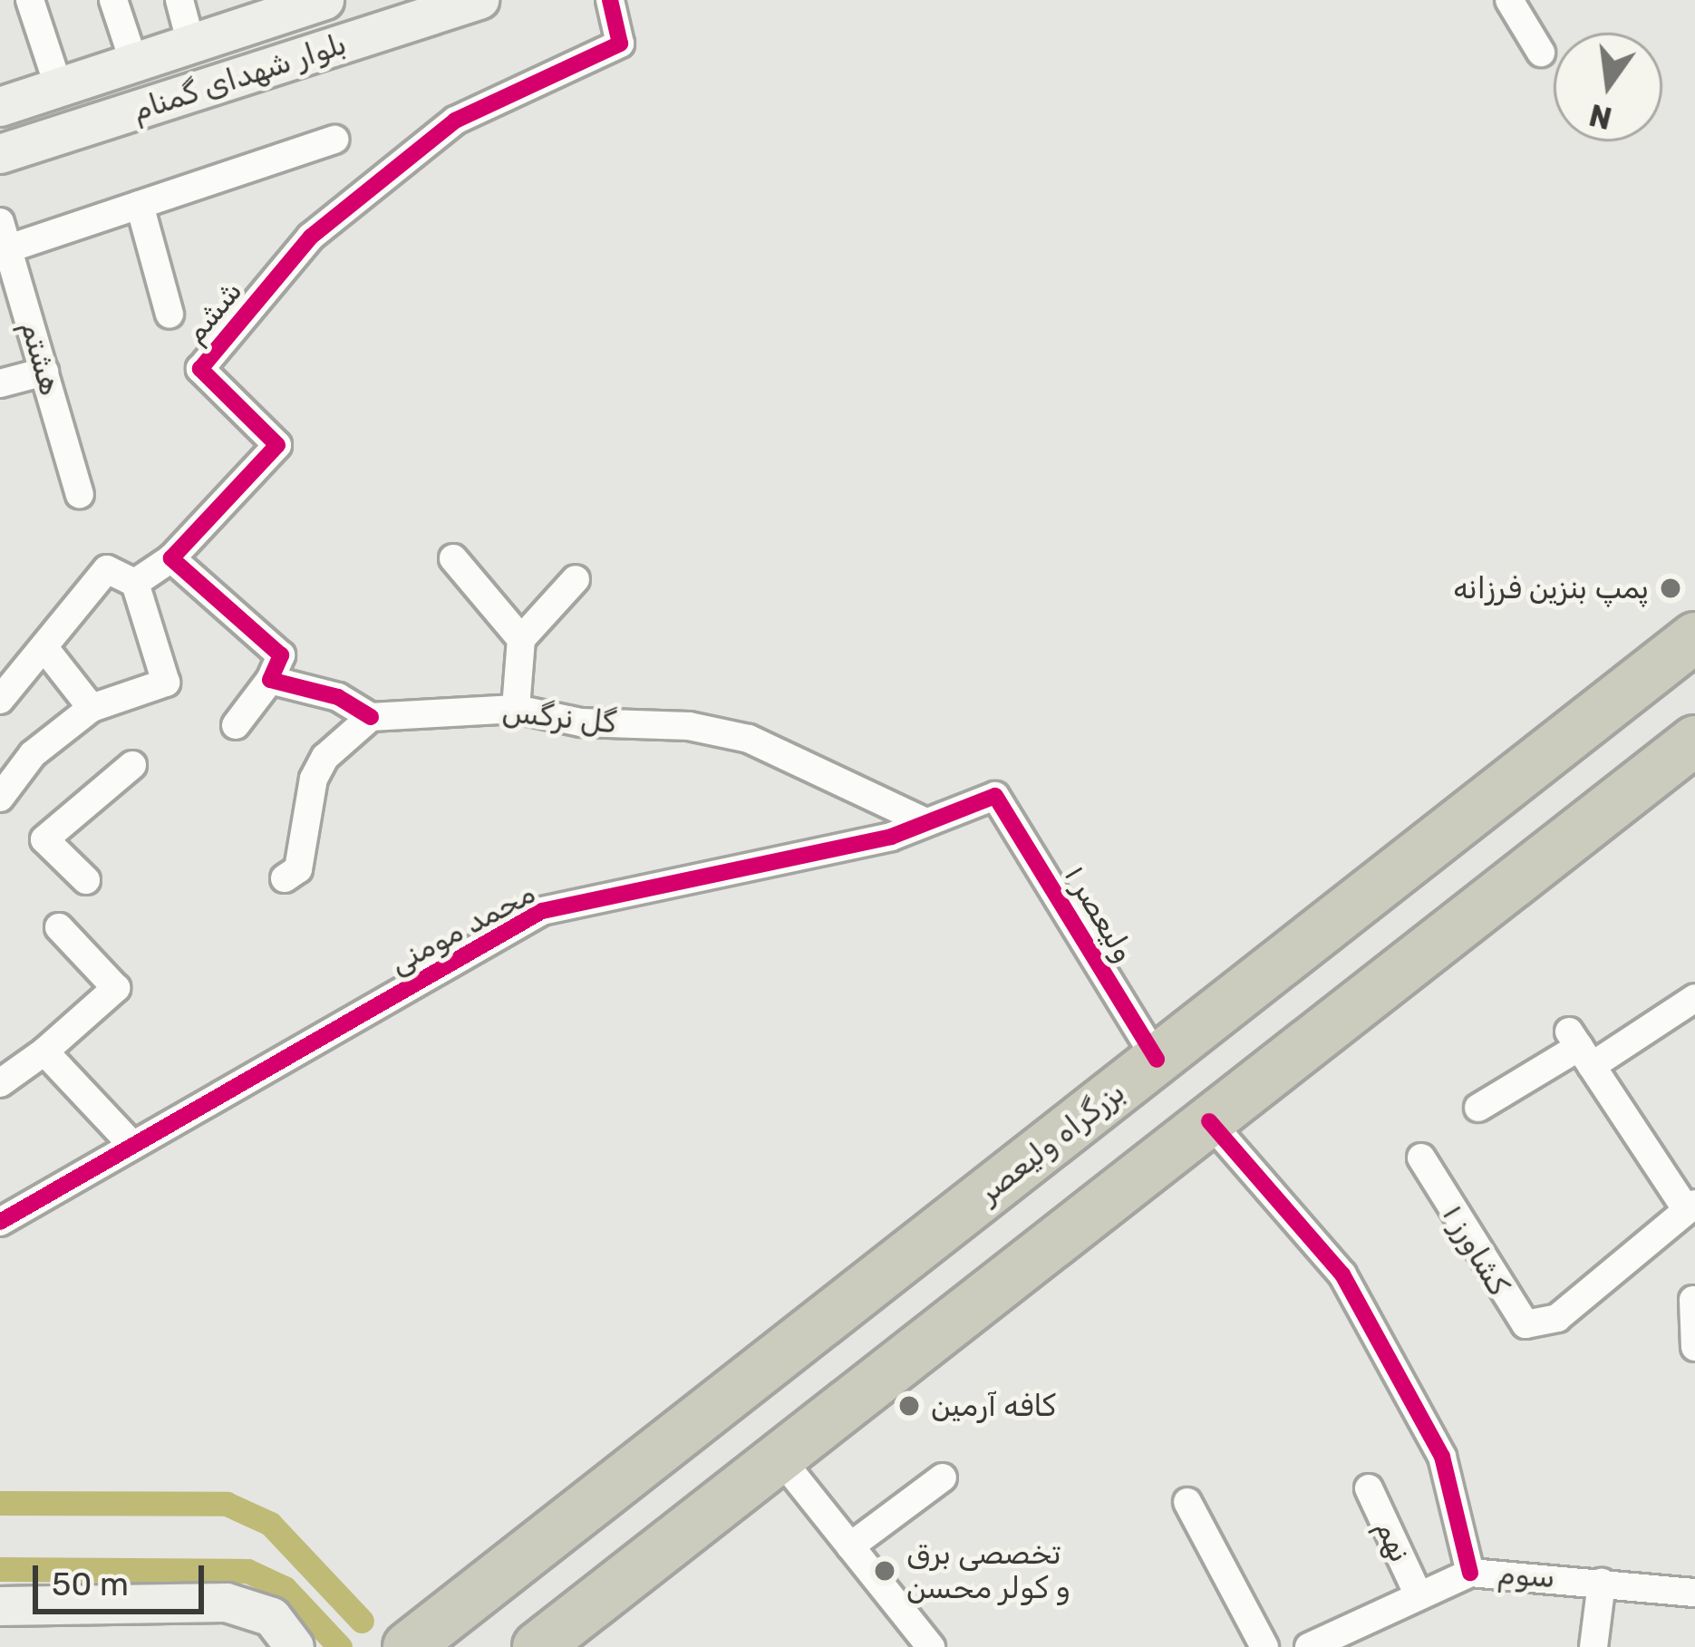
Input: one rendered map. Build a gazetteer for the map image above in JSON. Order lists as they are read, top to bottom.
{
  "streets": {
    "highway": ["بزرگراه ولیعصر"],
    "main road": ["بلوار شهدای گمنام"],
    "street": [
      "ششم",
      "هشتم",
      "گل نرگس",
      "ولیعصر ۱",
      "محمد مومنی",
      "کشاورز ۱",
      "نهم",
      "سوم"
    ]
  },
  "crossings": [
    ["گل نرگس", "محمد مومنی"],
    ["ولیعصر ۱", "محمد مومنی"],
    ["ولیعصر ۱", "بزرگراه ولیعصر"],
    ["نهم", "سوم"]
  ],
  "places": ["پمپ بنزین فرزانه", "کافه آرمین", "تخصصی برق و کولر محسن"],
  "scale_bar": "50 m",
  "north": "bottom"
}
